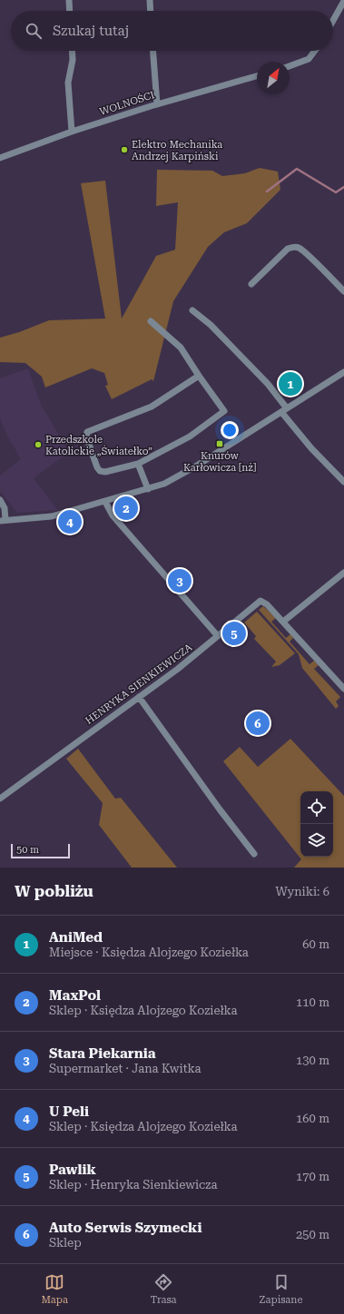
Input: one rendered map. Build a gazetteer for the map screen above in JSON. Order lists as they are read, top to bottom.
{
  "streets": {
    "street": ["WOLNOŚCI", "HENRYKA SIENKIEWICZA"]
  },
  "places": {
    "other": ["Elektro Mechanika Andrzej Karpiński", "Przedszkole Katolickie „Światełko”"],
    "transit": ["Knurów Karłowicza [nż]"]
  },
  "scale_bar": "50 m",
  "north": "top right",
  "page": {
    "search": "Szukaj tutaj",
    "pins": [
      "1",
      "2",
      "4",
      "3",
      "5",
      "6"
    ],
    "scale": "50 m",
    "heading": ["W pobliżu", "Wyniki: 6"],
    "list": [
      {
        "mark": "1",
        "name": "AniMed",
        "note": "Miejsce · Księdza Alojzego Koziełka",
        "value": "60 m"
      },
      {
        "mark": "2",
        "name": "MaxPol",
        "note": "Sklep · Księdza Alojzego Koziełka",
        "value": "110 m"
      },
      {
        "mark": "3",
        "name": "Stara Piekarnia",
        "note": "Supermarket · Jana Kwitka",
        "value": "130 m"
      },
      {
        "mark": "4",
        "name": "U Peli",
        "note": "Sklep · Księdza Alojzego Koziełka",
        "value": "160 m"
      },
      {
        "mark": "5",
        "name": "Pawlik",
        "note": "Sklep · Henryka Sienkiewicza",
        "value": "170 m"
      },
      {
        "mark": "6",
        "name": "Auto Serwis Szymecki",
        "note": "Sklep",
        "value": "250 m"
      }
    ],
    "nav": ["Mapa", "Trasa", "Zapisane"]
  }
}
